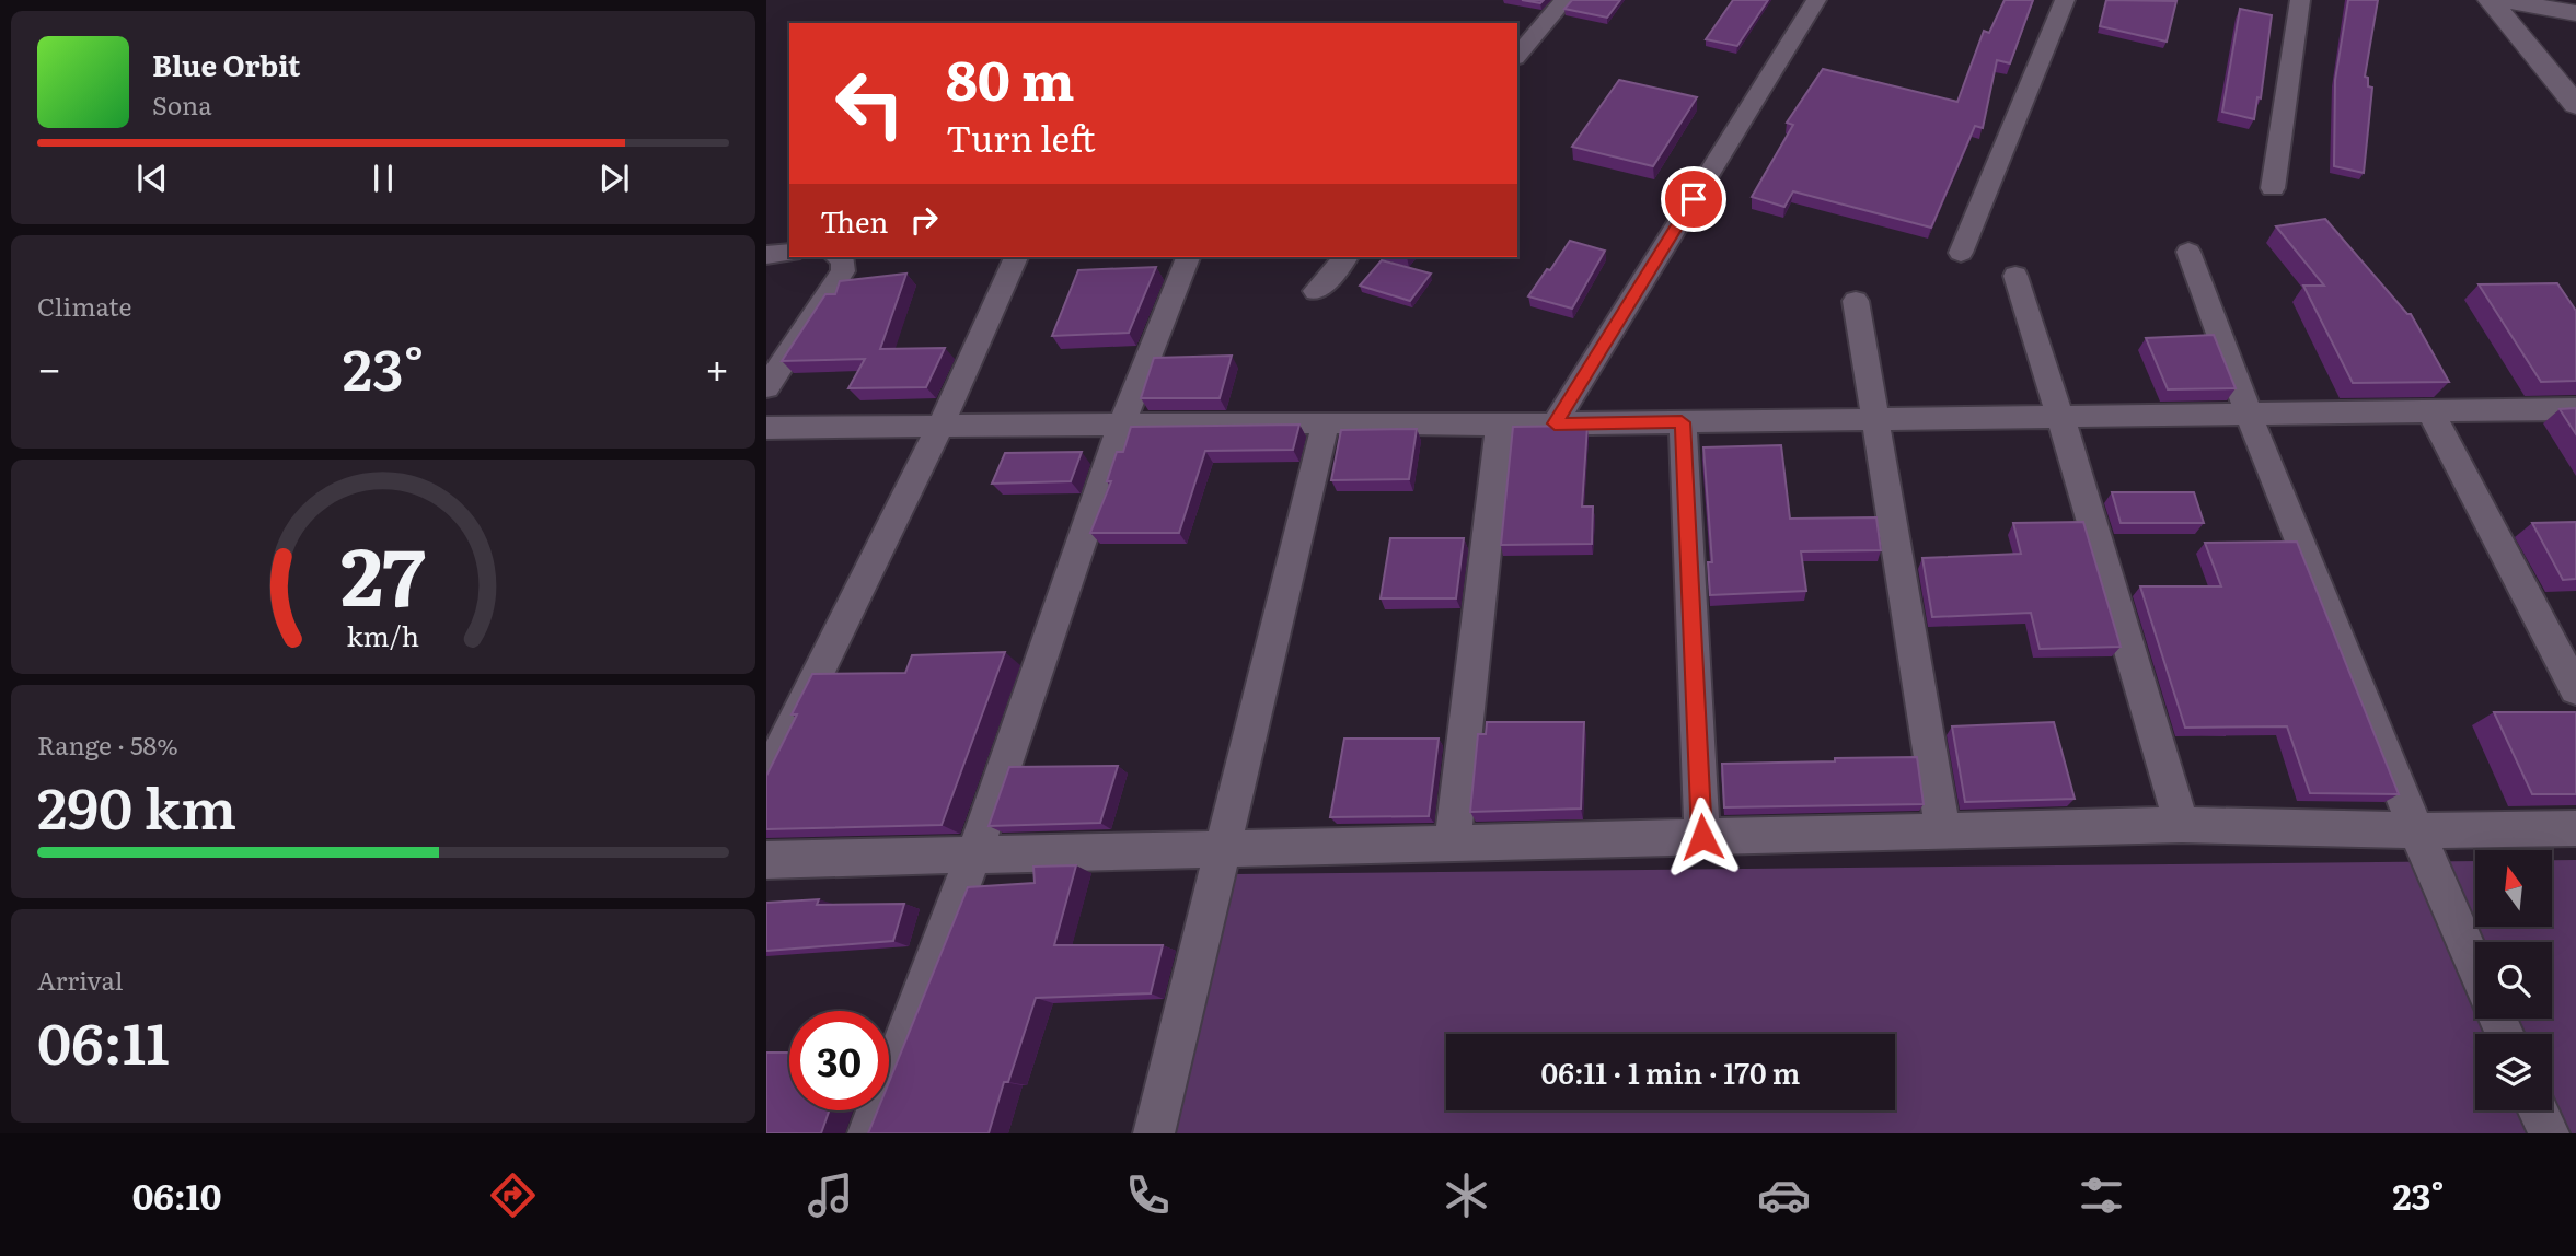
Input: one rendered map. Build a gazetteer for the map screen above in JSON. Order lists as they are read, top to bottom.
{
  "north": "top",
  "page": {
    "turn": ["80 m", "Turn left"],
    "song": ["Blue Orbit", "Sona"],
    "then": "Then",
    "tile": [
      "Climate",
      ["Range · 58%", "290 km"],
      ["Arrival", "06:11"]
    ],
    "heat": ["−", "23°", "+"],
    "limit": "30",
    "trip": "06:11 · 1 min · 170 m",
    "tabs": ["06:10", "23°"],
    "gauge": ["27", "km/h"]
  }
}
